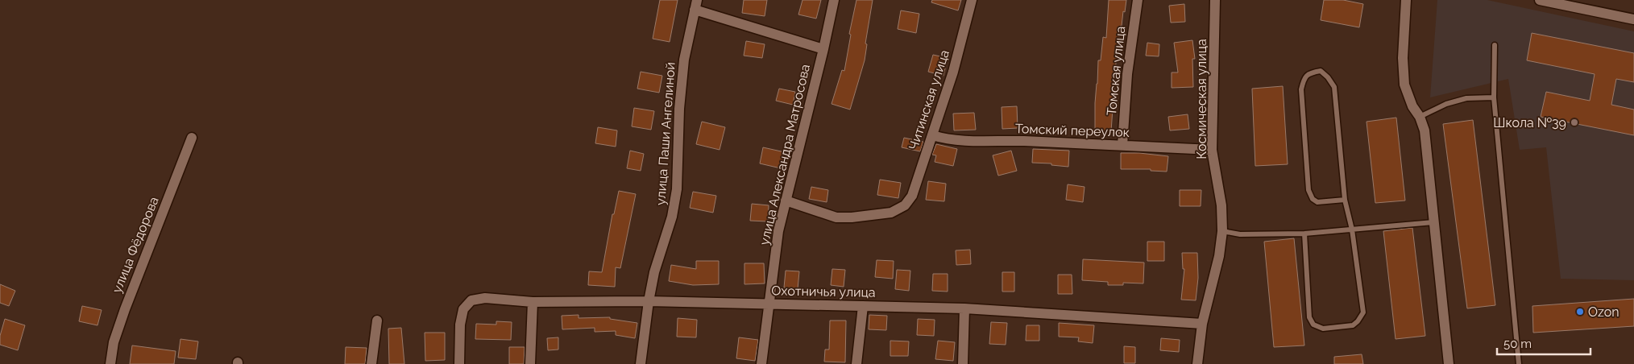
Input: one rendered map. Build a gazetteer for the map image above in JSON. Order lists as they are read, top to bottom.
{
  "streets": {
    "street": [
      "Томская улица",
      "Космическая улица",
      "Читинская улица",
      "Томский переулок",
      "улица Паши Ангелиной",
      "улица Александра Матросова",
      "улица Фёдорова",
      "Охотничья улица"
    ]
  },
  "crossings": [
    ["Томская улица", "Томский переулок"],
    ["Космическая улица", "Томский переулок"],
    ["Космическая улица", "Охотничья улица"],
    ["Читинская улица", "Томский переулок"],
    ["Читинская улица", "улица Александра Матросова"],
    ["улица Паши Ангелиной", "Охотничья улица"],
    ["улица Александра Матросова", "Охотничья улица"]
  ],
  "places": ["Школа №39", "Ozon"],
  "scale_bar": "50 m"
}
